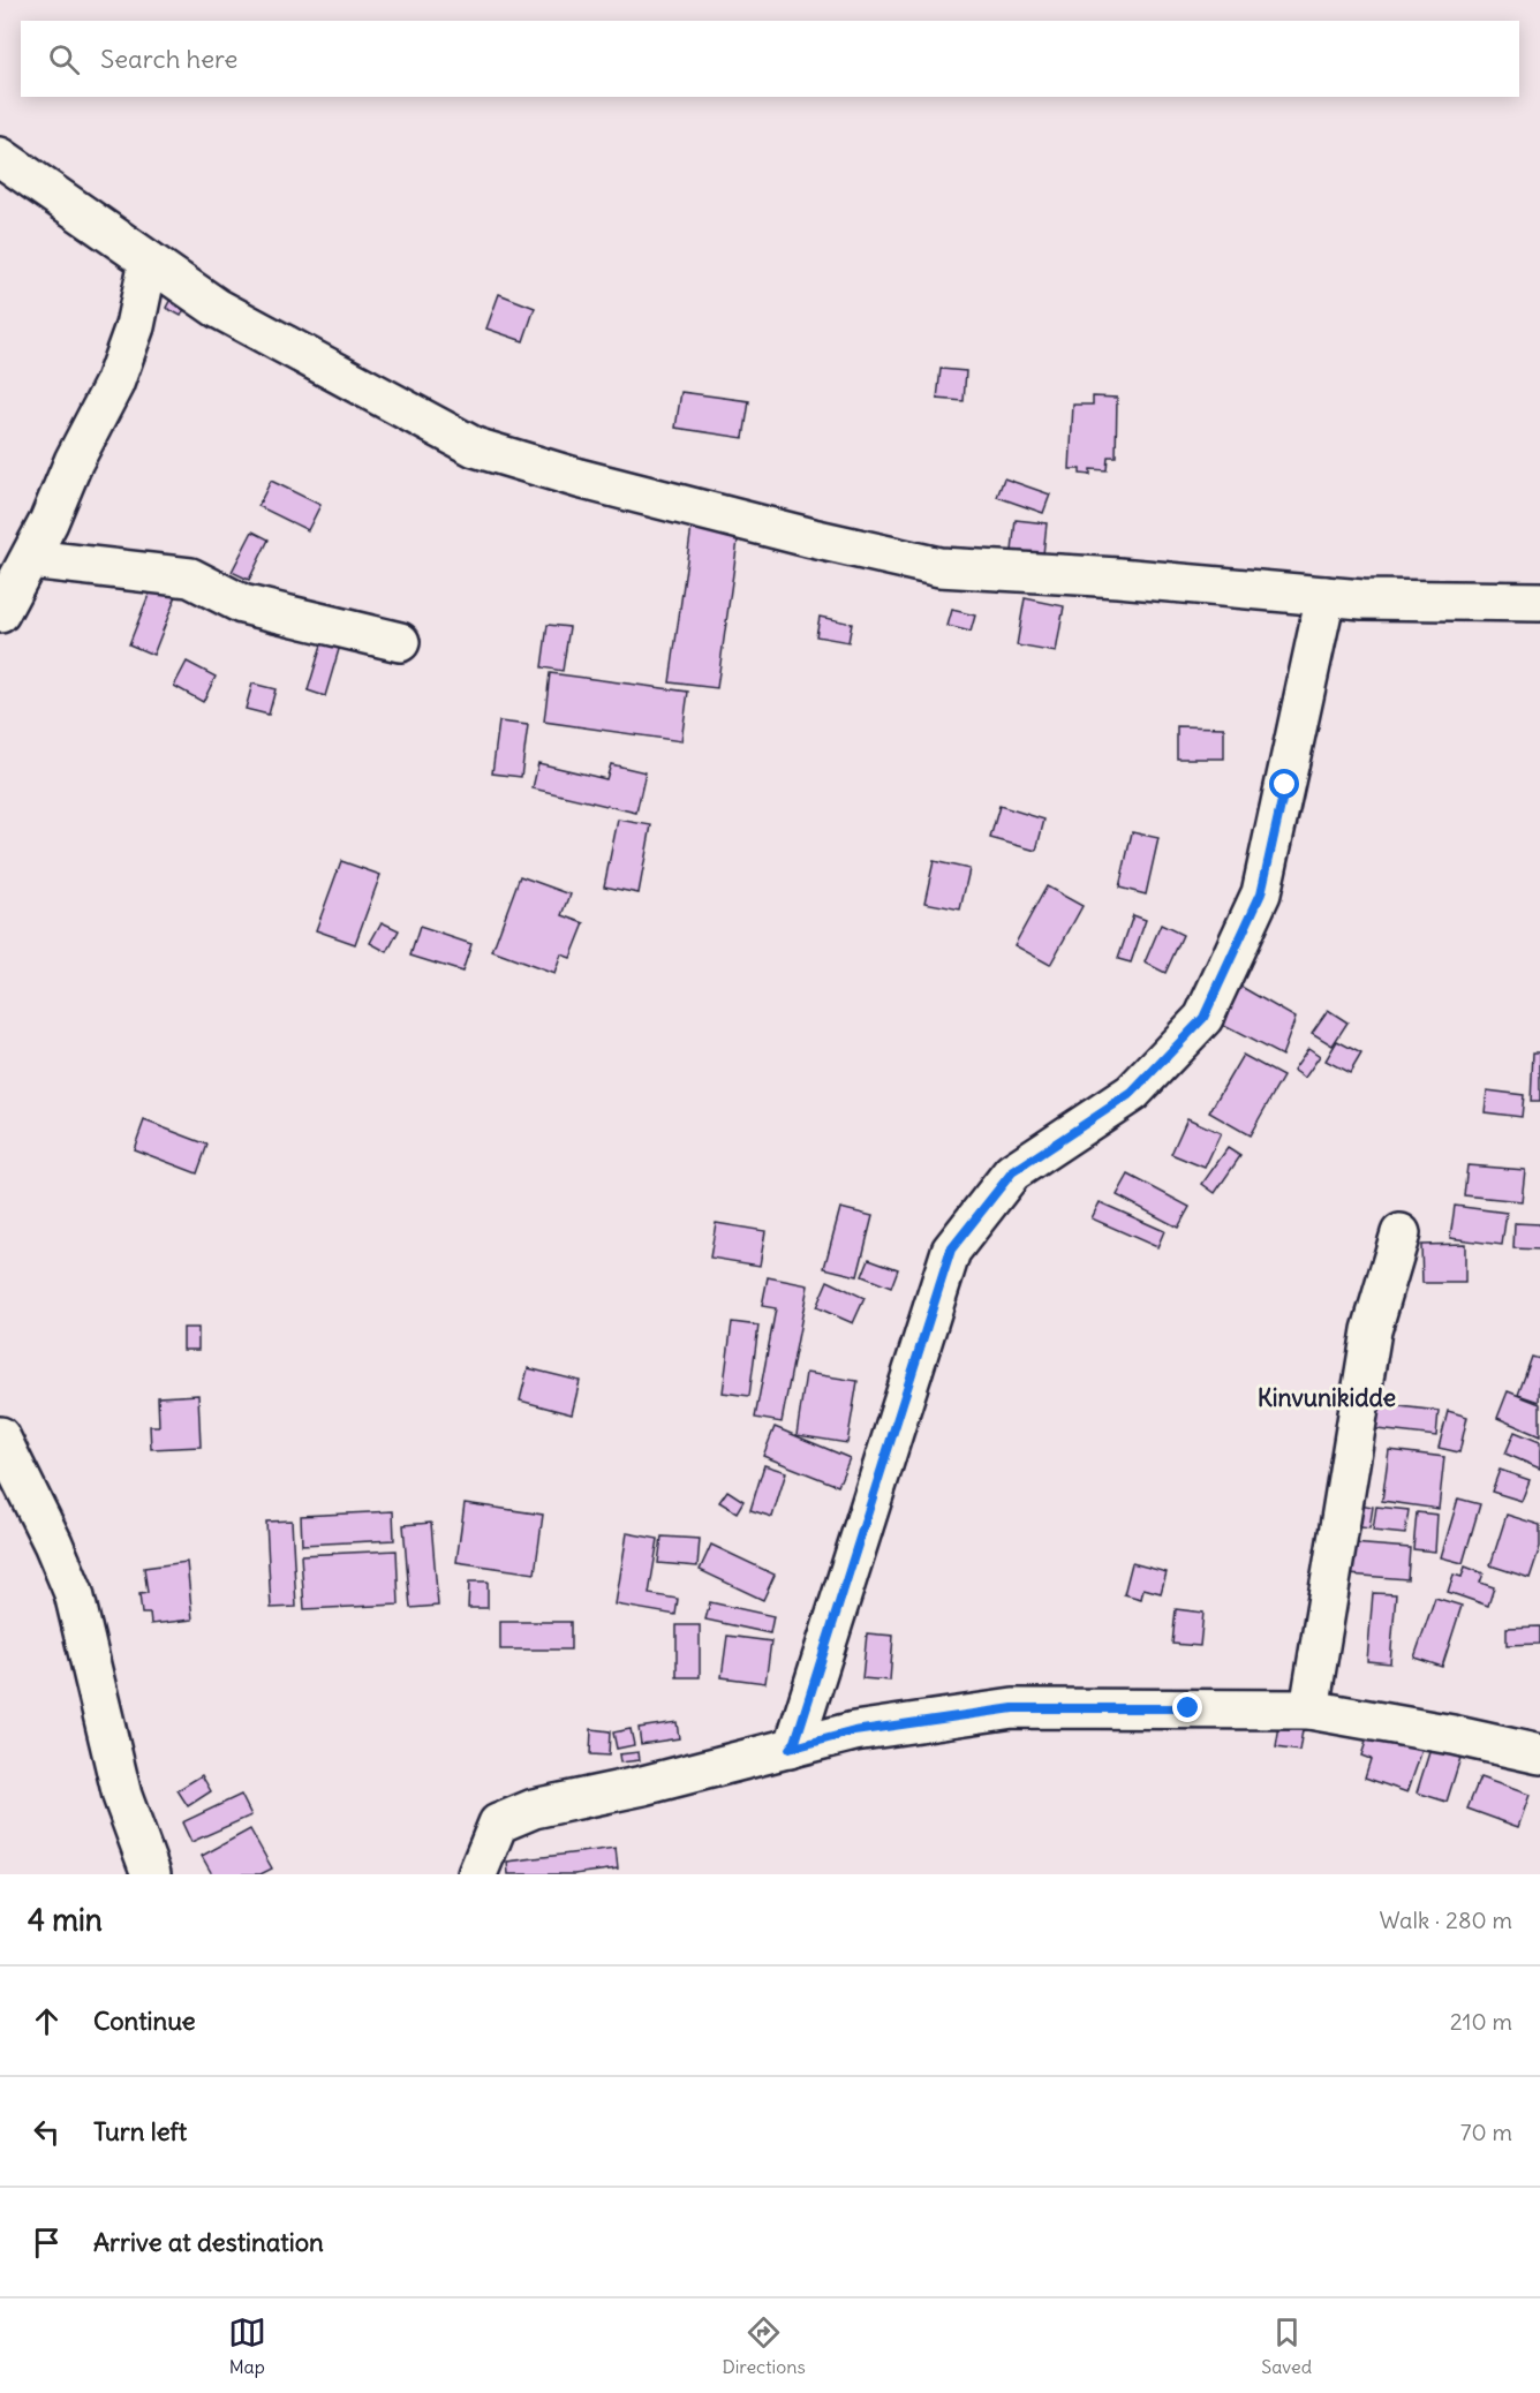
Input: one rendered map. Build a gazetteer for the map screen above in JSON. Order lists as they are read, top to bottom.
{
  "districts": ["Kinvunikidde"],
  "page": {
    "search": "Search here",
    "heading": ["4 min", "Walk · 280 m"],
    "list": [
      ["Continue", "210 m"],
      ["Turn left", "70 m"],
      "Arrive at destination"
    ],
    "nav": ["Map", "Directions", "Saved"]
  }
}
